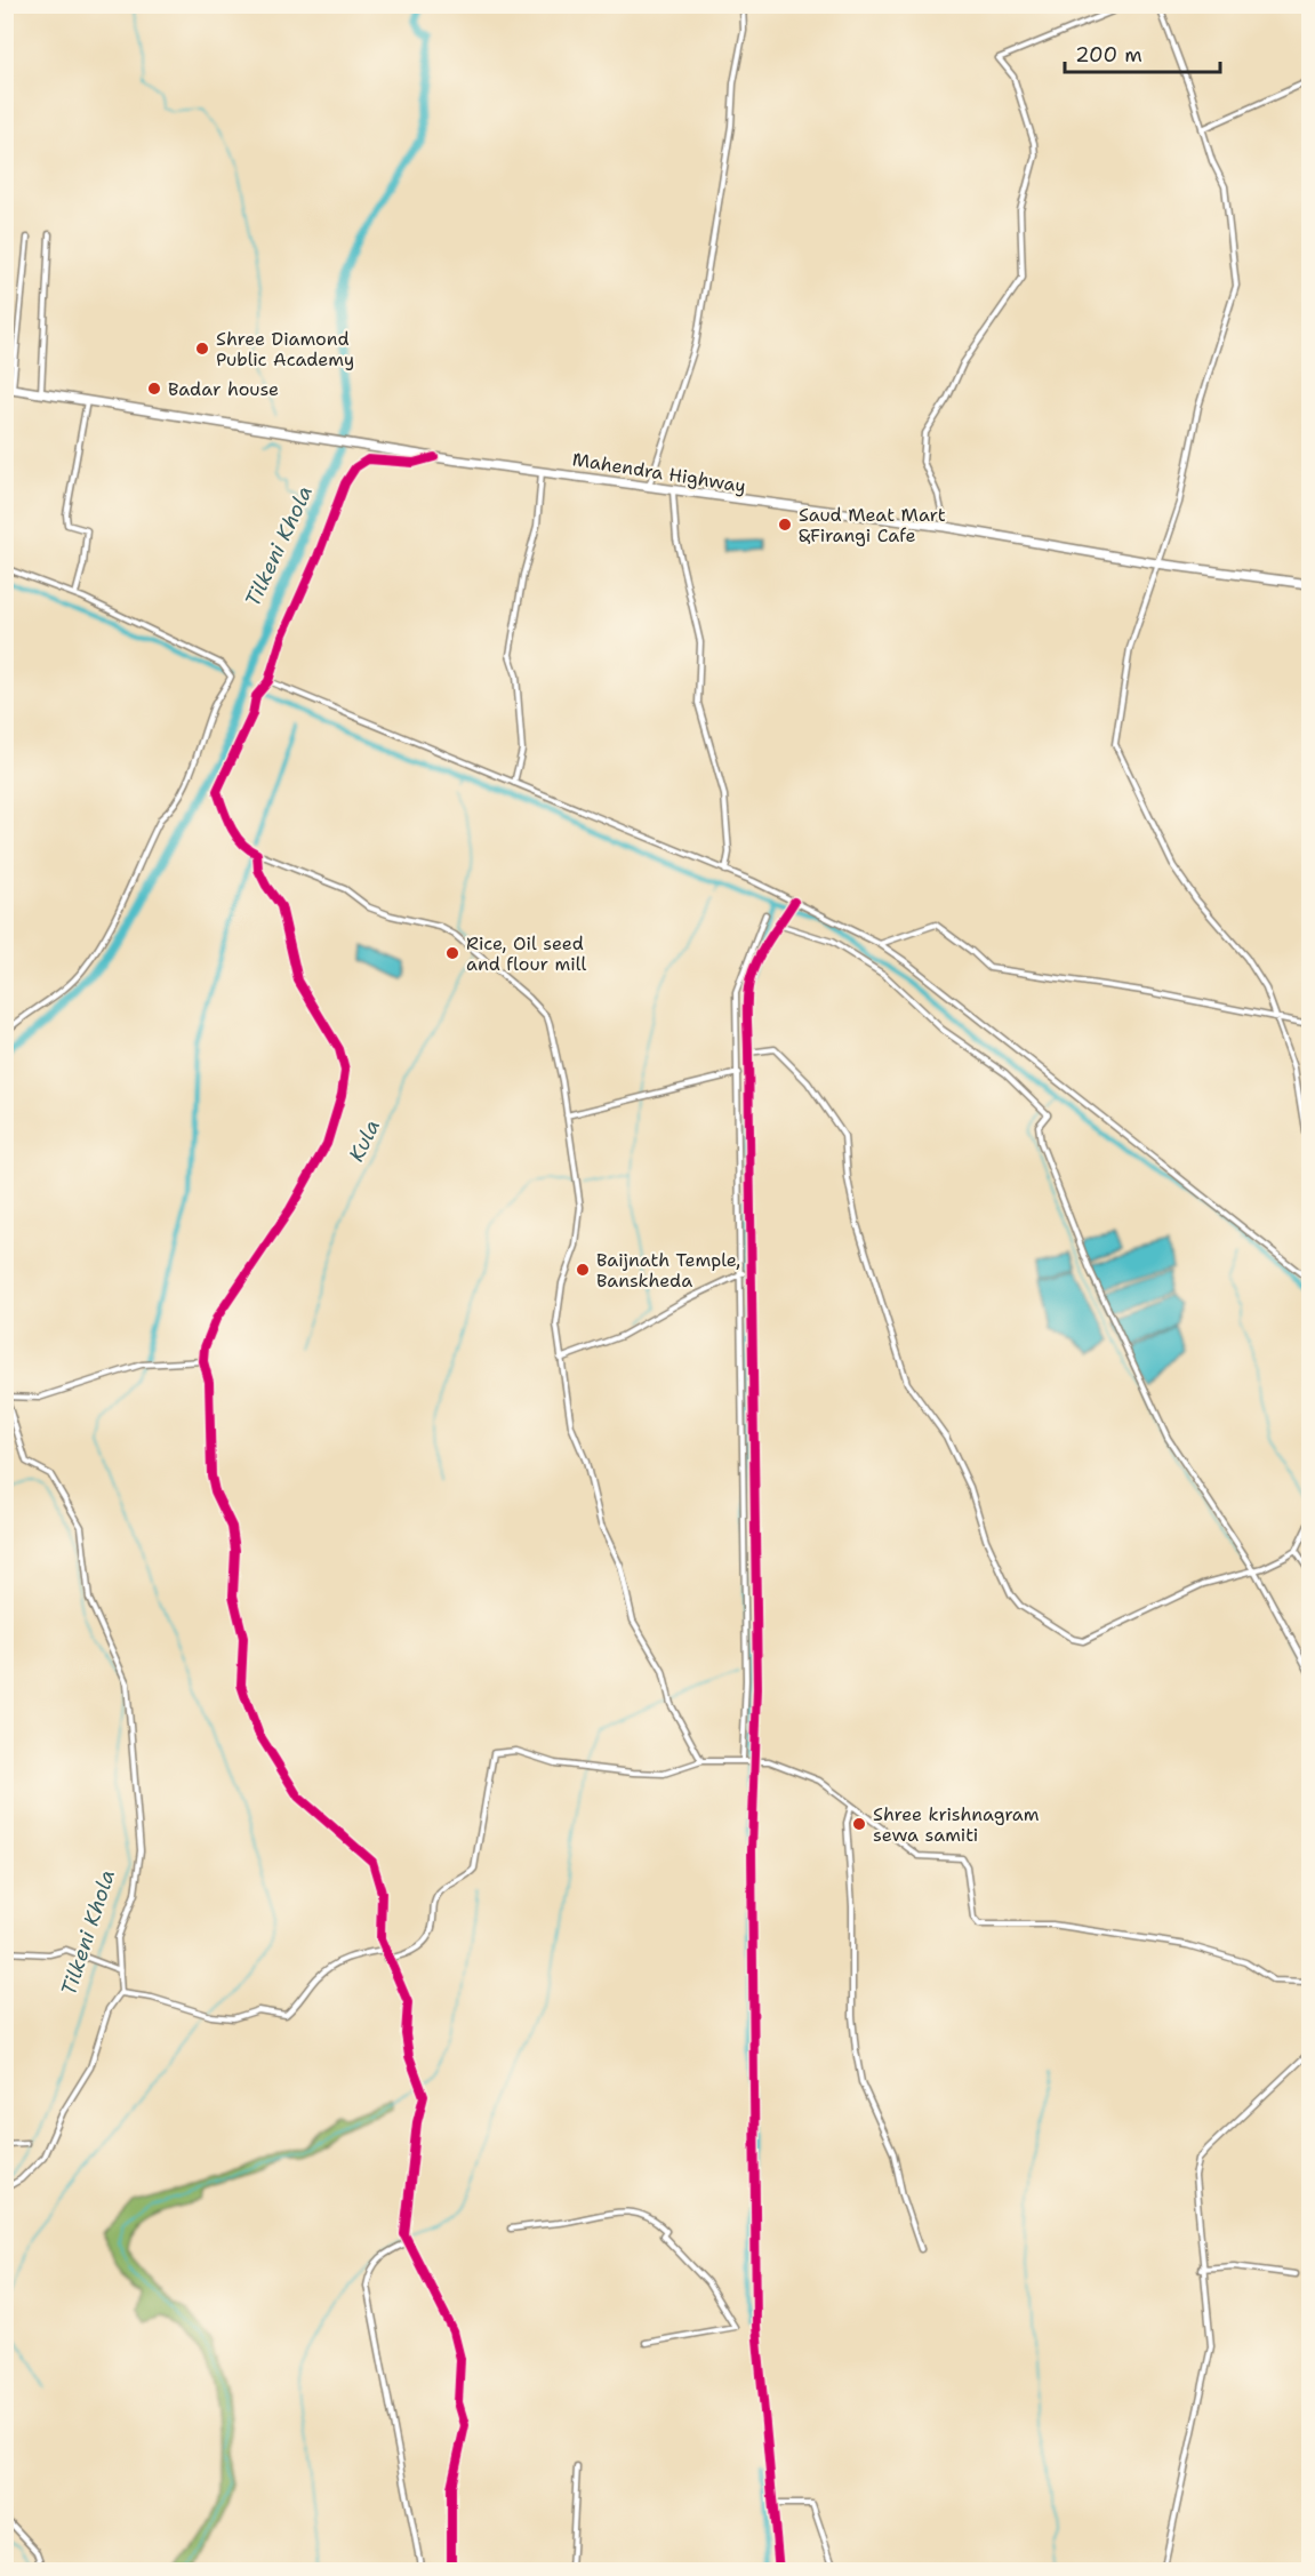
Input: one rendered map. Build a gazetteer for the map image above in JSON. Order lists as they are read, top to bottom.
{
  "streets": {
    "highway": ["Mahendra Highway"]
  },
  "water": ["Tilkeni Khola", "Kula"],
  "places": [
    "Shree Diamond Public Academy",
    "Badar house",
    "Saud Meat Mart &Firangi Cafe",
    "Rice, Oil seed and flour mill",
    "Baijnath Temple, Banskheda",
    "Shree krishnagram sewa samiti"
  ],
  "scale_bar": "200 m"
}
